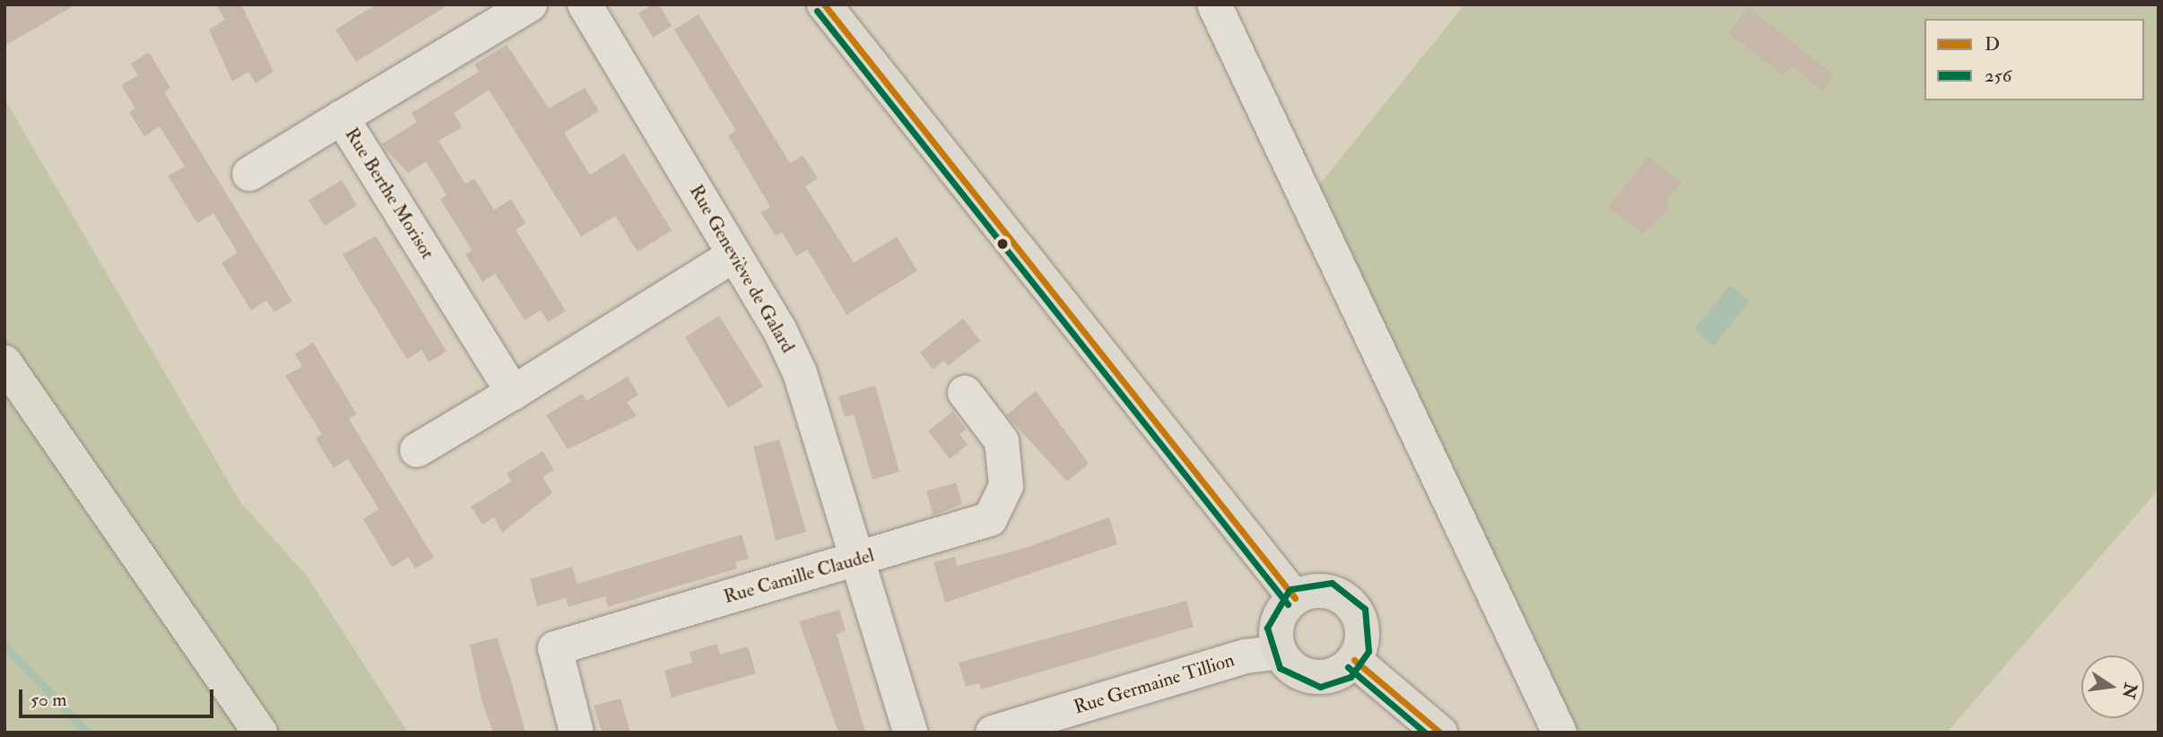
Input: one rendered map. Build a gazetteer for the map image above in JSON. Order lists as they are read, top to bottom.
{
  "streets": {
    "street": [
      "Rue Berthe Morisot",
      "Rue Geneviève de Galard",
      "Rue Camille Claudel",
      "Rue Germaine Tillion"
    ]
  },
  "crossings": [
    ["Rue Geneviève de Galard", "Rue Camille Claudel"]
  ],
  "lines": ["transit line D", "transit line 256"],
  "legend": ["D", "256"],
  "scale_bar": "50 m",
  "north": "right"
}
